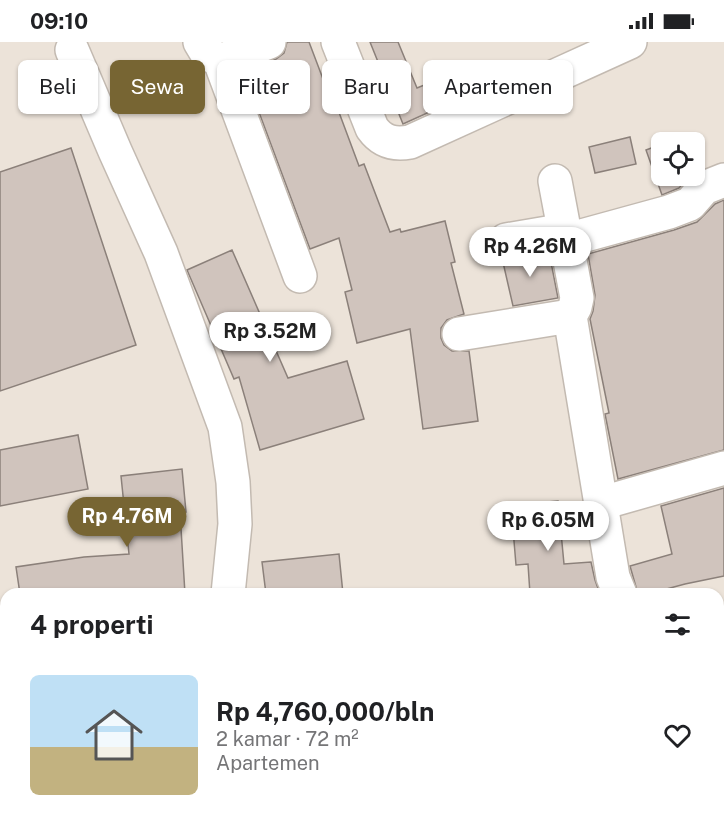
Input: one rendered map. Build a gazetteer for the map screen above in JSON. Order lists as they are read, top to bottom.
{
  "page": {
    "status": "09:10",
    "chip": [
      "Beli",
      "Sewa",
      "Filter",
      "Baru",
      "Apartemen"
    ],
    "price": [
      "Rp 4.26M",
      "Rp 3.52M",
      "Rp 4.76M",
      "Rp 6.05M"
    ],
    "heading": "4 properti",
    "list": [
      {
        "name": "Rp 4,760,000/bln",
        "note": "2 kamar · 72 m² · Apartemen"
      }
    ]
  }
}
